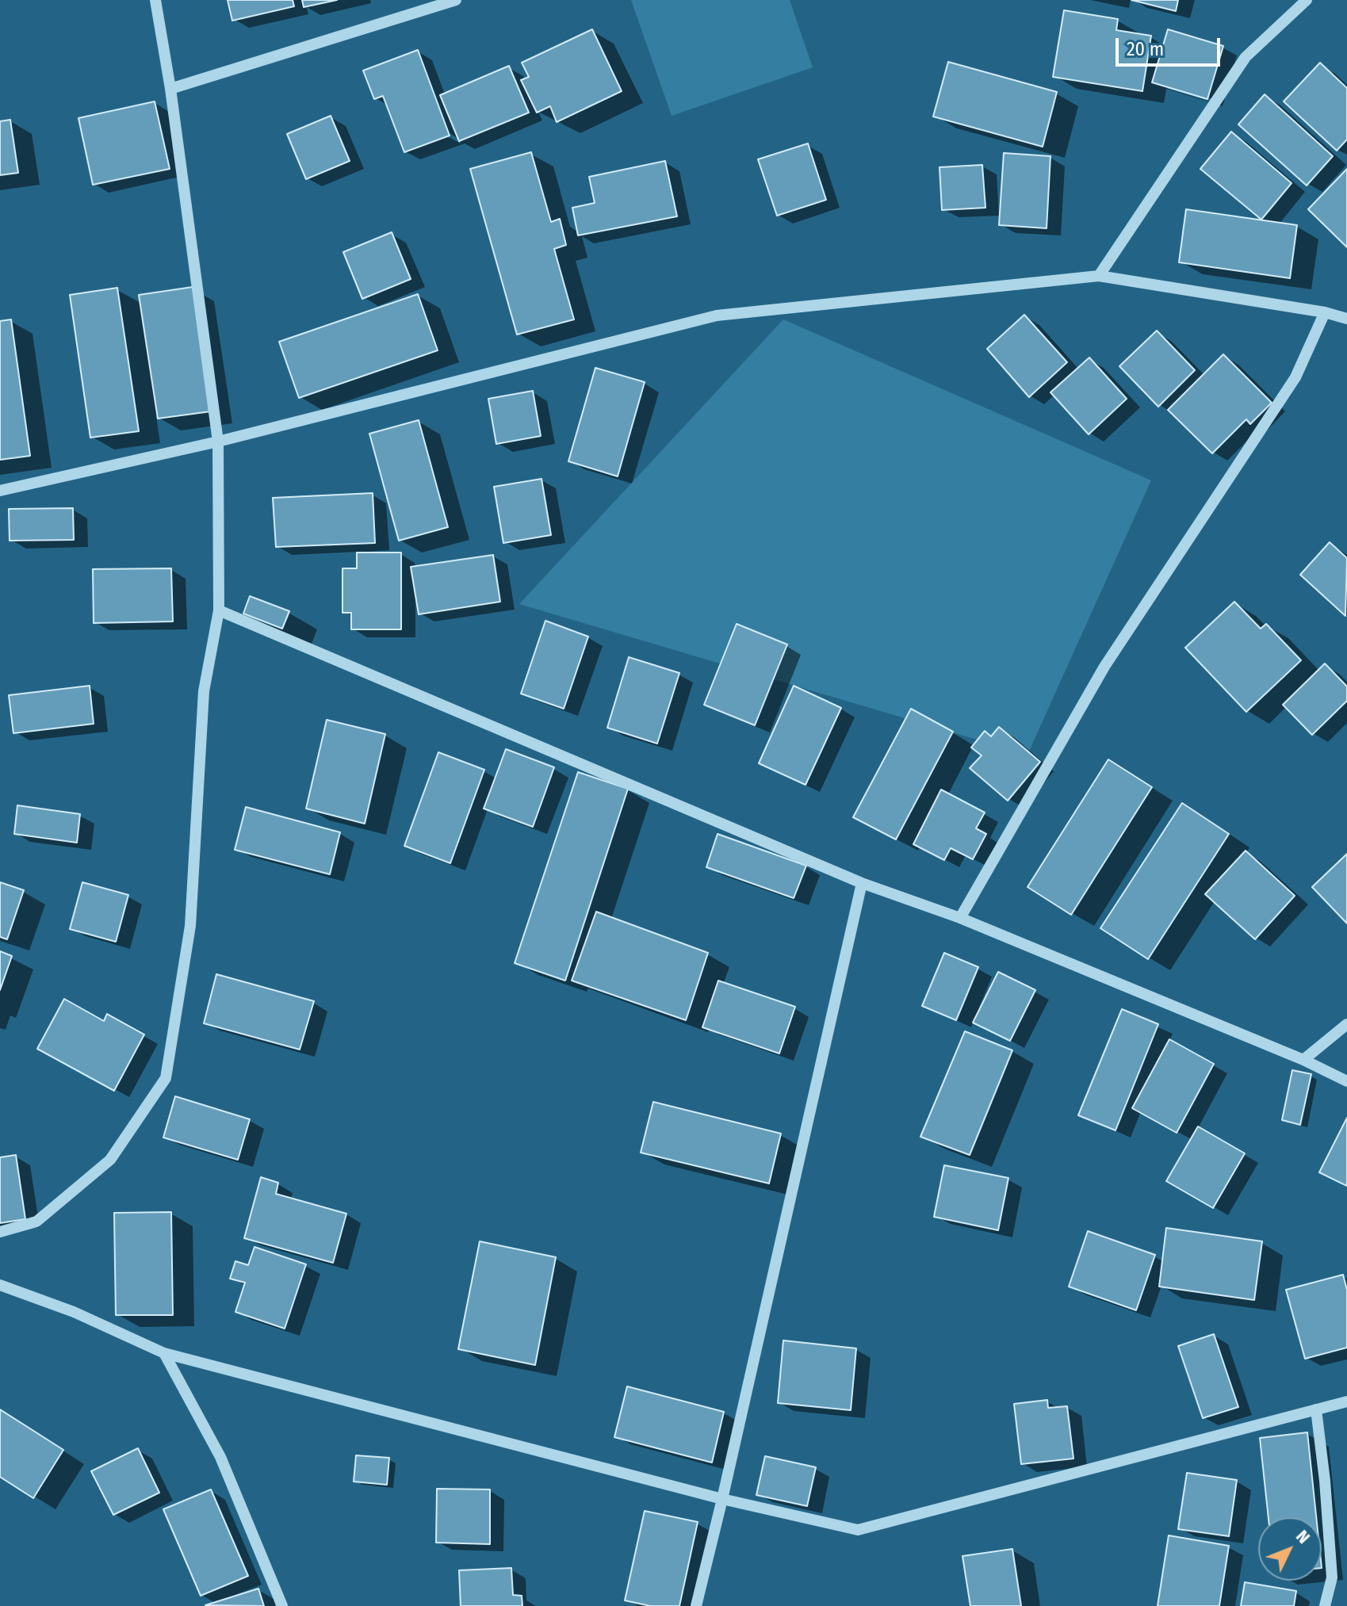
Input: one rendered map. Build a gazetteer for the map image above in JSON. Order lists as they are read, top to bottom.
{
  "scale_bar": "20 m",
  "north": "top right"
}
